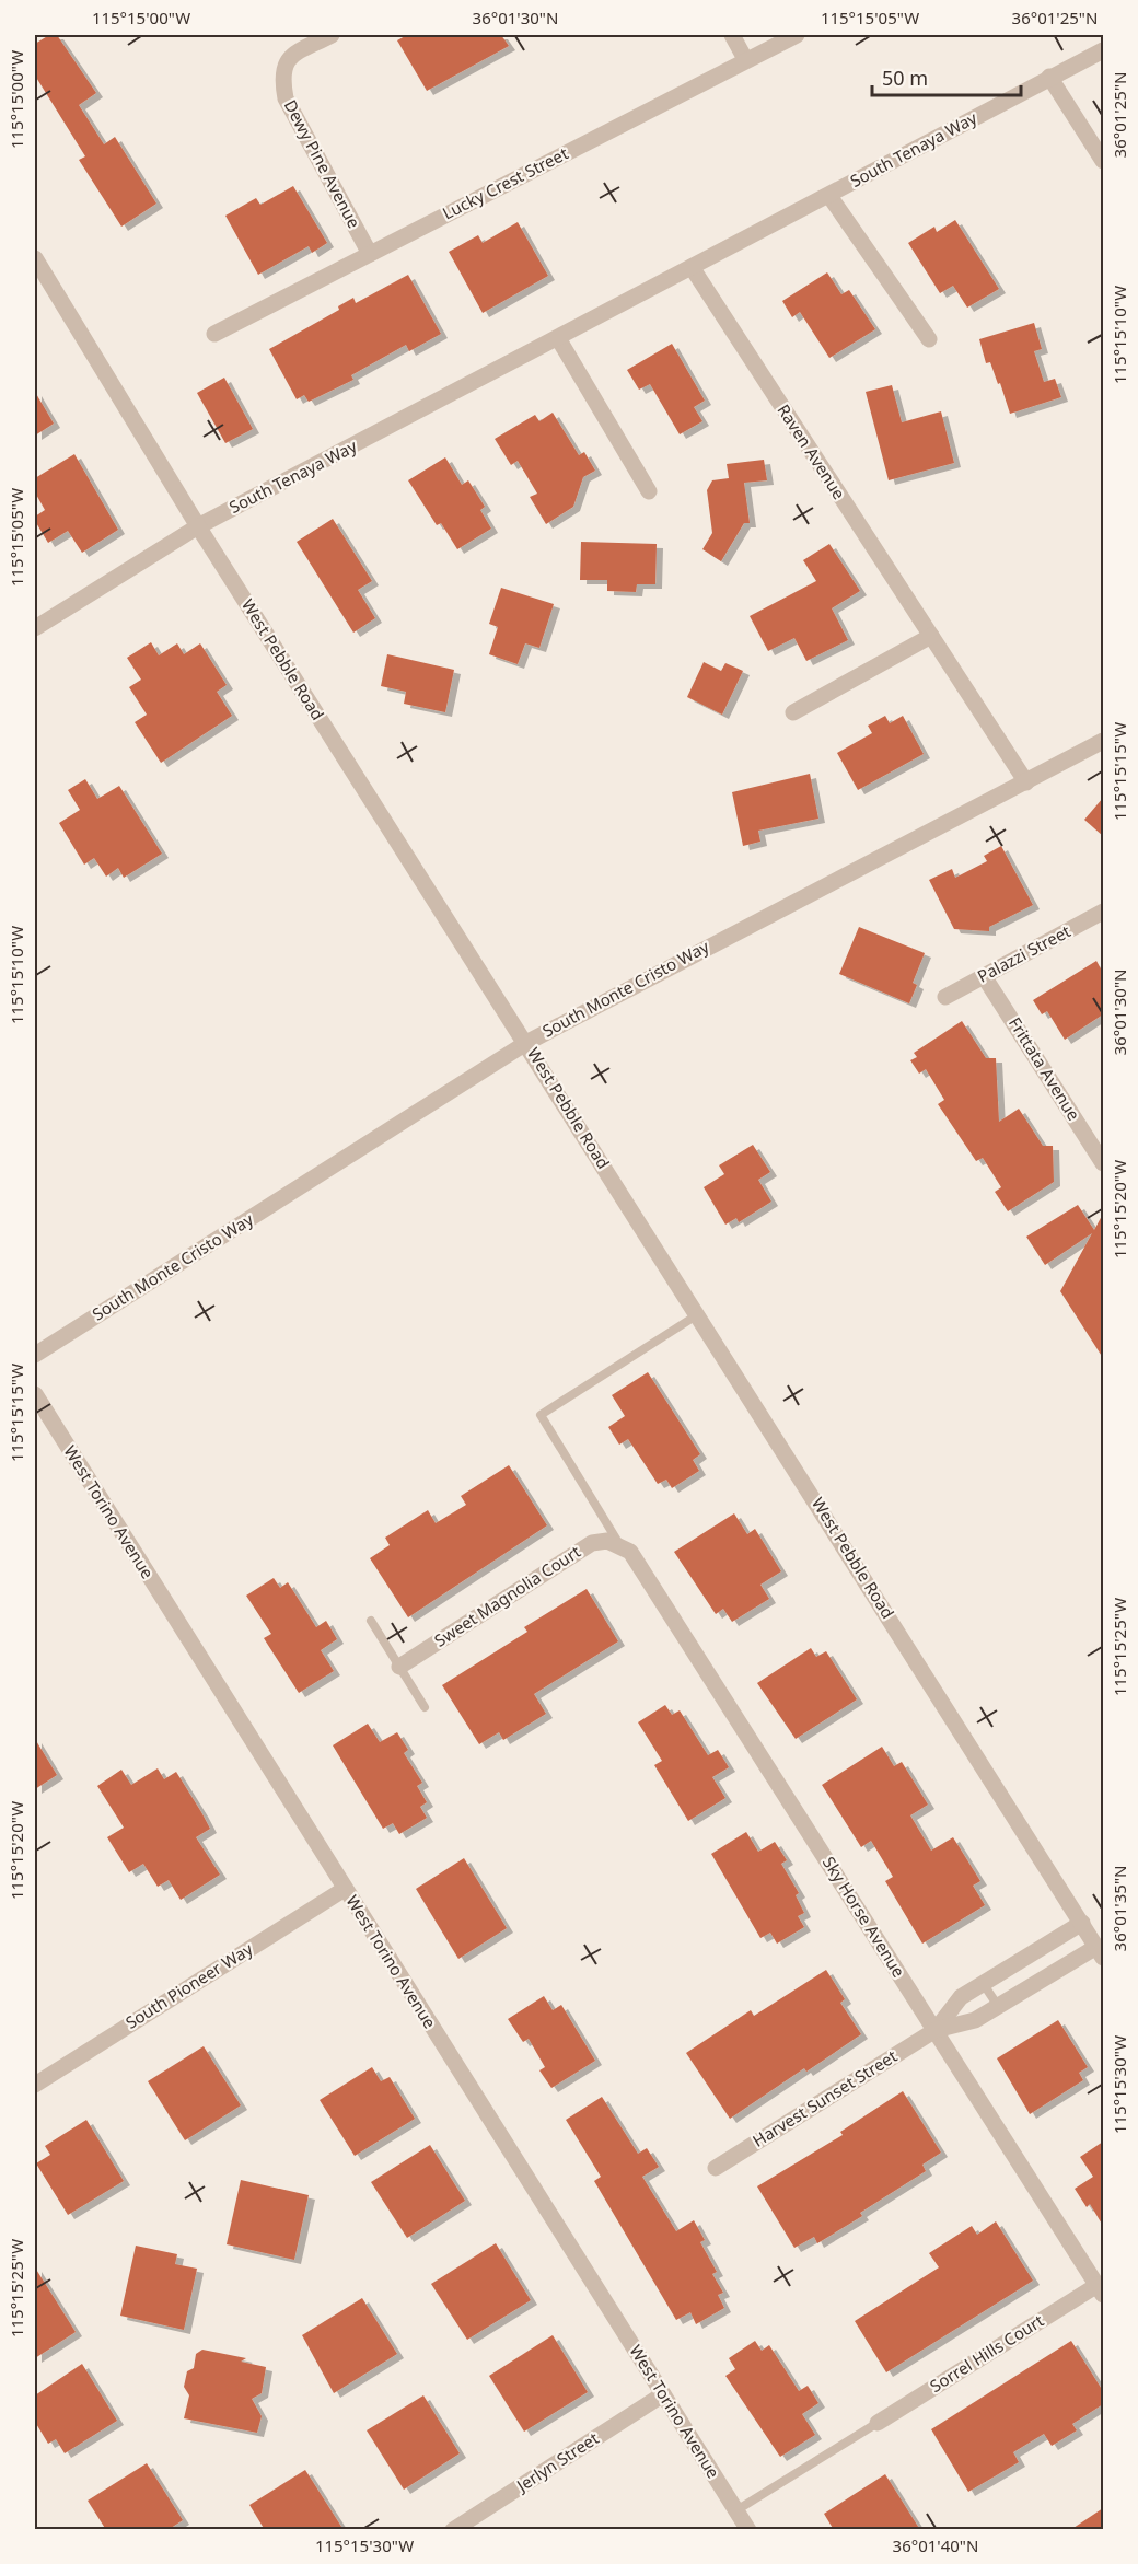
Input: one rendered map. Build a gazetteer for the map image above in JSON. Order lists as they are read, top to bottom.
{
  "streets": {
    "street": [
      "South Tenaya Way",
      "Dewy Pine Avenue",
      "Lucky Crest Street",
      "Raven Avenue",
      "West Pebble Road",
      "Palazzi Street",
      "South Monte Cristo Way",
      "Frittata Avenue",
      "West Torino Avenue",
      "Sweet Magnolia Court",
      "Sky Horse Avenue",
      "South Pioneer Way",
      "Harvest Sunset Street",
      "Sorrel Hills Court",
      "Jerlyn Street"
    ]
  },
  "crossings": [
    ["South Tenaya Way", "Raven Avenue"],
    ["South Tenaya Way", "West Pebble Road"],
    ["Dewy Pine Avenue", "Lucky Crest Street"],
    ["Raven Avenue", "South Monte Cristo Way"],
    ["West Pebble Road", "South Monte Cristo Way"],
    ["West Pebble Road", "Harvest Sunset Street"],
    ["Palazzi Street", "Frittata Avenue"],
    ["West Torino Avenue", "South Pioneer Way"],
    ["West Torino Avenue", "Jerlyn Street"],
    ["Sweet Magnolia Court", "Sky Horse Avenue"],
    ["Sky Horse Avenue", "Harvest Sunset Street"],
    ["Sky Horse Avenue", "Sorrel Hills Court"]
  ],
  "scale_bar": "50 m",
  "coordinates": [
    "115°15'00\"W",
    "36°01'30\"N",
    "115°15'05\"W",
    "36°01'25\"N",
    "115°15'10\"W",
    "115°15'15\"W",
    "115°15'20\"W",
    "115°15'25\"W",
    "36°01'35\"N",
    "115°15'30\"W",
    "36°01'40\"N"
  ]
}
